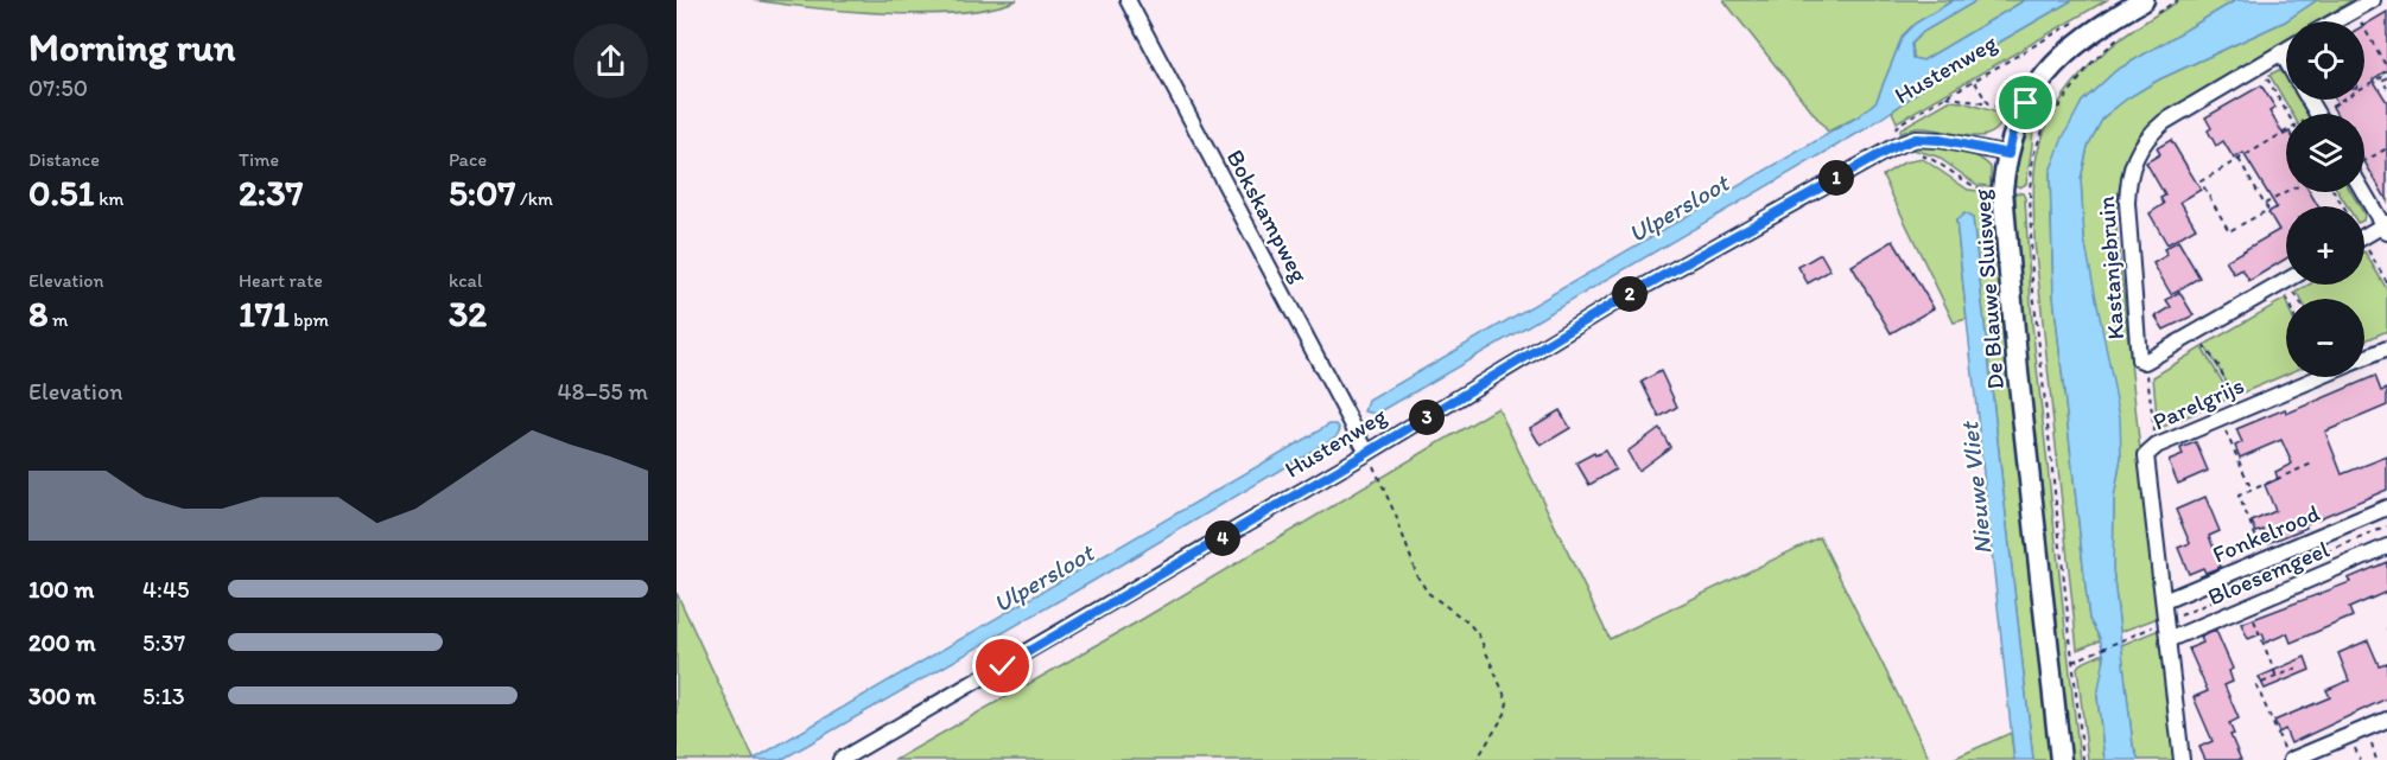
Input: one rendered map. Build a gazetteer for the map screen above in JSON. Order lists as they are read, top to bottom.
{
  "streets": {
    "main road": ["De Blauwe Sluisweg"],
    "street": [
      "Hustenweg",
      "Bokskampweg",
      "Kastanjebruin",
      "Parelgrijs",
      "Fonkelrood",
      "Bloesemgeel"
    ]
  },
  "crossings": [
    ["Hustenweg", "Bokskampweg"],
    ["Hustenweg", "De Blauwe Sluisweg"],
    ["Parelgrijs", "Fonkelrood"],
    ["Parelgrijs", "Bloesemgeel"]
  ],
  "water": ["Ulpersloot", "Nieuwe Vliet"],
  "page": {
    "heading": ["Morning run", "07:50"],
    "map_buttons": ["+", "−"],
    "stats": [
      ["Distance", "0.51 km"],
      ["Time", "2:37"],
      ["Pace", "5:07 /km"],
      ["Elevation", "8 m"],
      ["Heart rate", "171 bpm"],
      ["kcal", "32"]
    ],
    "pins": [
      "1",
      "2",
      "3",
      "4"
    ],
    "chart": ["Elevation", "48–55 m"],
    "list": [
      {
        "name": "100 m",
        "note": "4:45"
      },
      {
        "name": "200 m",
        "note": "5:37"
      },
      {
        "name": "300 m",
        "note": "5:13"
      }
    ]
  }
}
